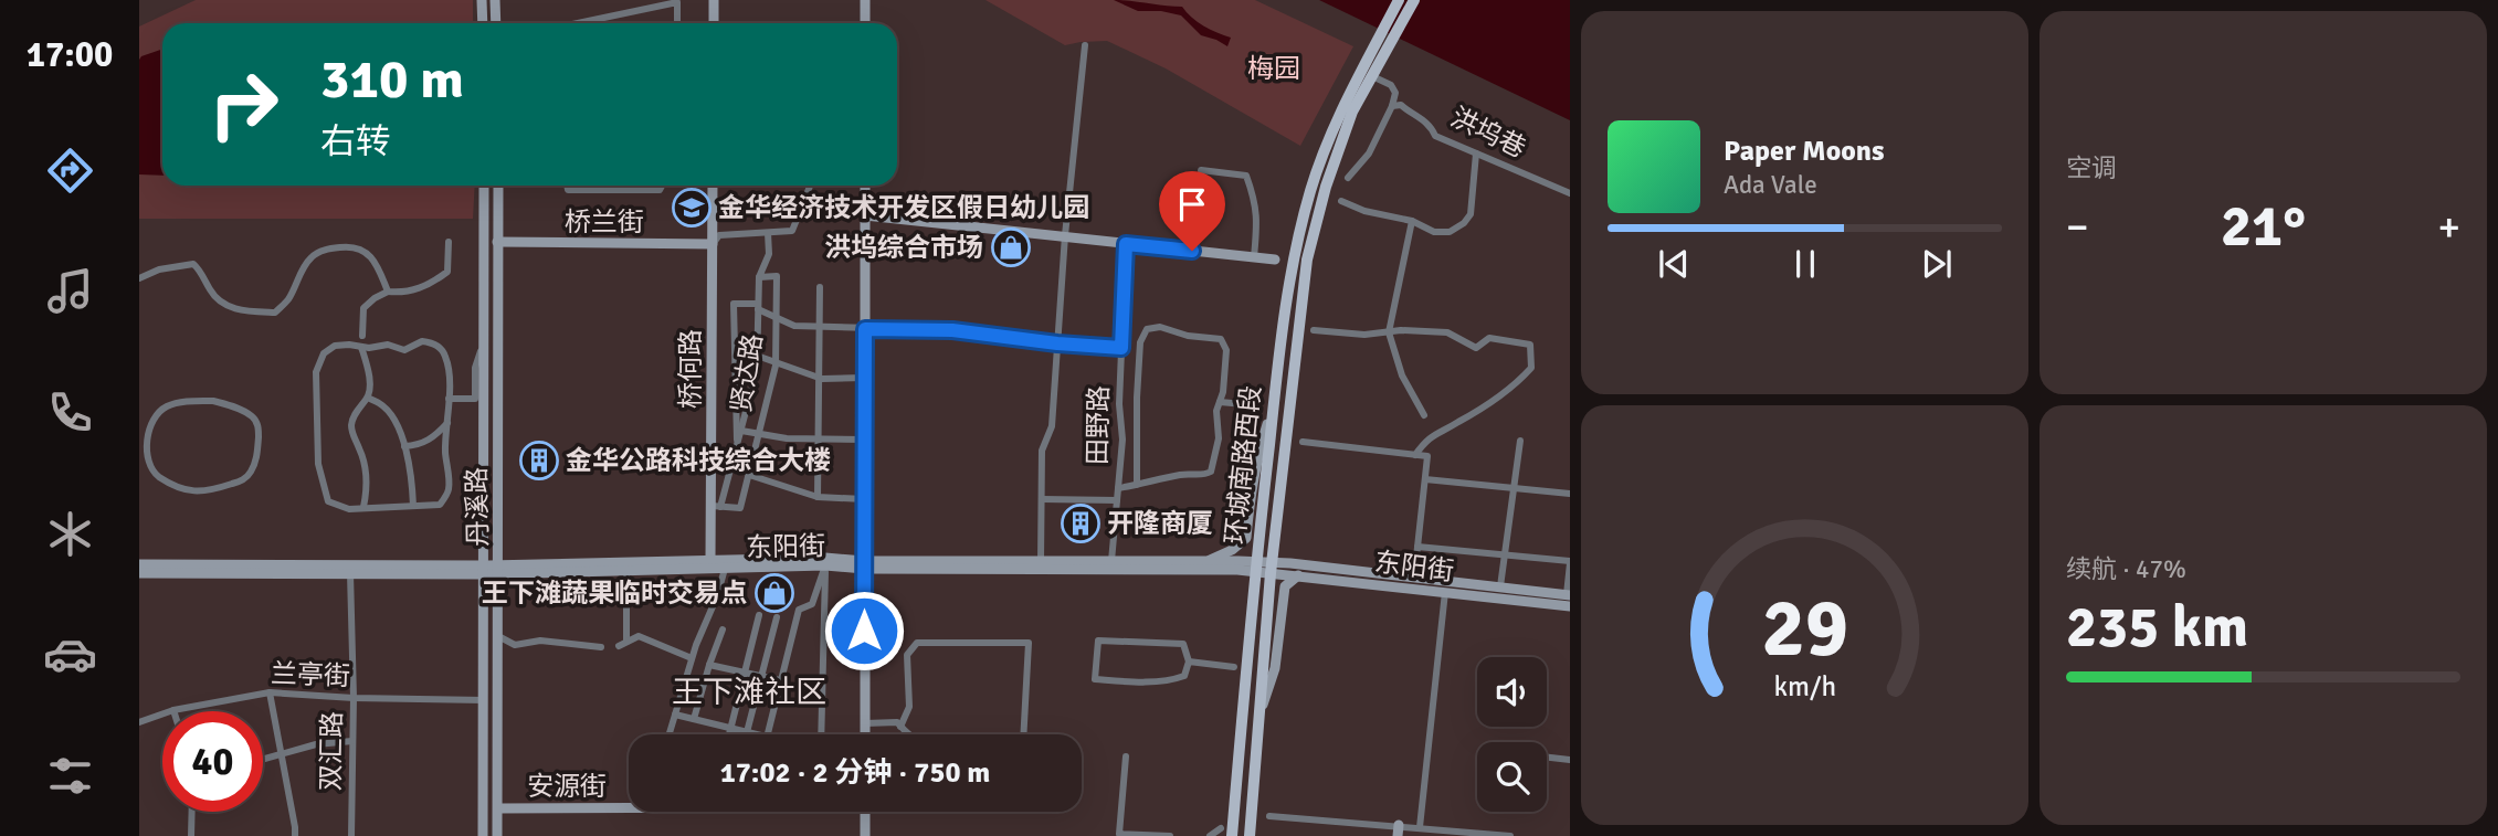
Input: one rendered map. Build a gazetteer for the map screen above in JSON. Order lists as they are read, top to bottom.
{
  "streets": {
    "main road": [
      "桥兰街",
      "桥何路",
      "环城南路西段",
      "丹溪路",
      "东阳街",
      "安源街"
    ],
    "street": [
      "洪坞巷",
      "贤达路",
      "田野路",
      "兰亭街",
      "双汇路"
    ]
  },
  "crossings": [
    ["桥兰街", "桥何路"],
    ["桥兰街", "丹溪路"],
    ["桥何路", "贤达路"],
    ["桥何路", "东阳街"],
    ["田野路", "东阳街"],
    ["环城南路西段", "东阳街"],
    ["丹溪路", "东阳街"],
    ["丹溪路", "兰亭街"],
    ["丹溪路", "安源街"],
    ["东阳街", "双汇路"],
    ["兰亭街", "双汇路"]
  ],
  "districts": ["王下滩社区"],
  "parks": ["梅园"],
  "places": {
    "school or university": ["金华经济技术开发区假日幼儿园"],
    "shop": ["洪坞综合市场", "王下滩蔬果临时交易点"],
    "building": ["金华公路科技综合大楼", "开隆商厦"]
  },
  "page": {
    "tabs": "17:00",
    "tile": [
      "空调",
      ["续航 · 47%", "235 km"]
    ],
    "turn": ["310 m", "右转"],
    "song": ["Paper Moons", "Ada Vale"],
    "heat": ["−", "21°", "+"],
    "limit": "40",
    "trip": "17:02 · 2 分钟 · 750 m",
    "gauge": ["29", "km/h"]
  }
}
